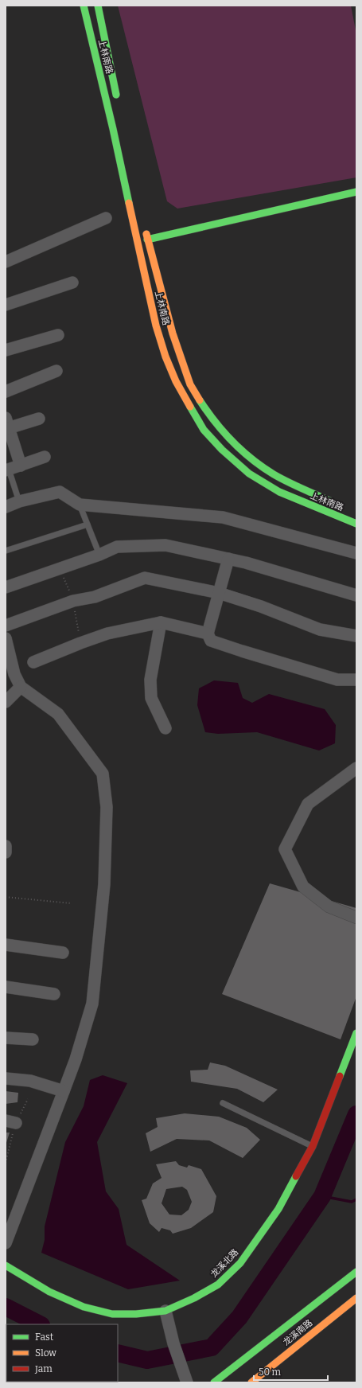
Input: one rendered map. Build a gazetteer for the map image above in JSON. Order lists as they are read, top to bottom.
{
  "streets": {
    "street": ["上林南路", "龙溪北路", "龙溪南路"]
  },
  "legend": ["Fast", "Slow", "Jam"],
  "scale_bar": "50 m"
}
